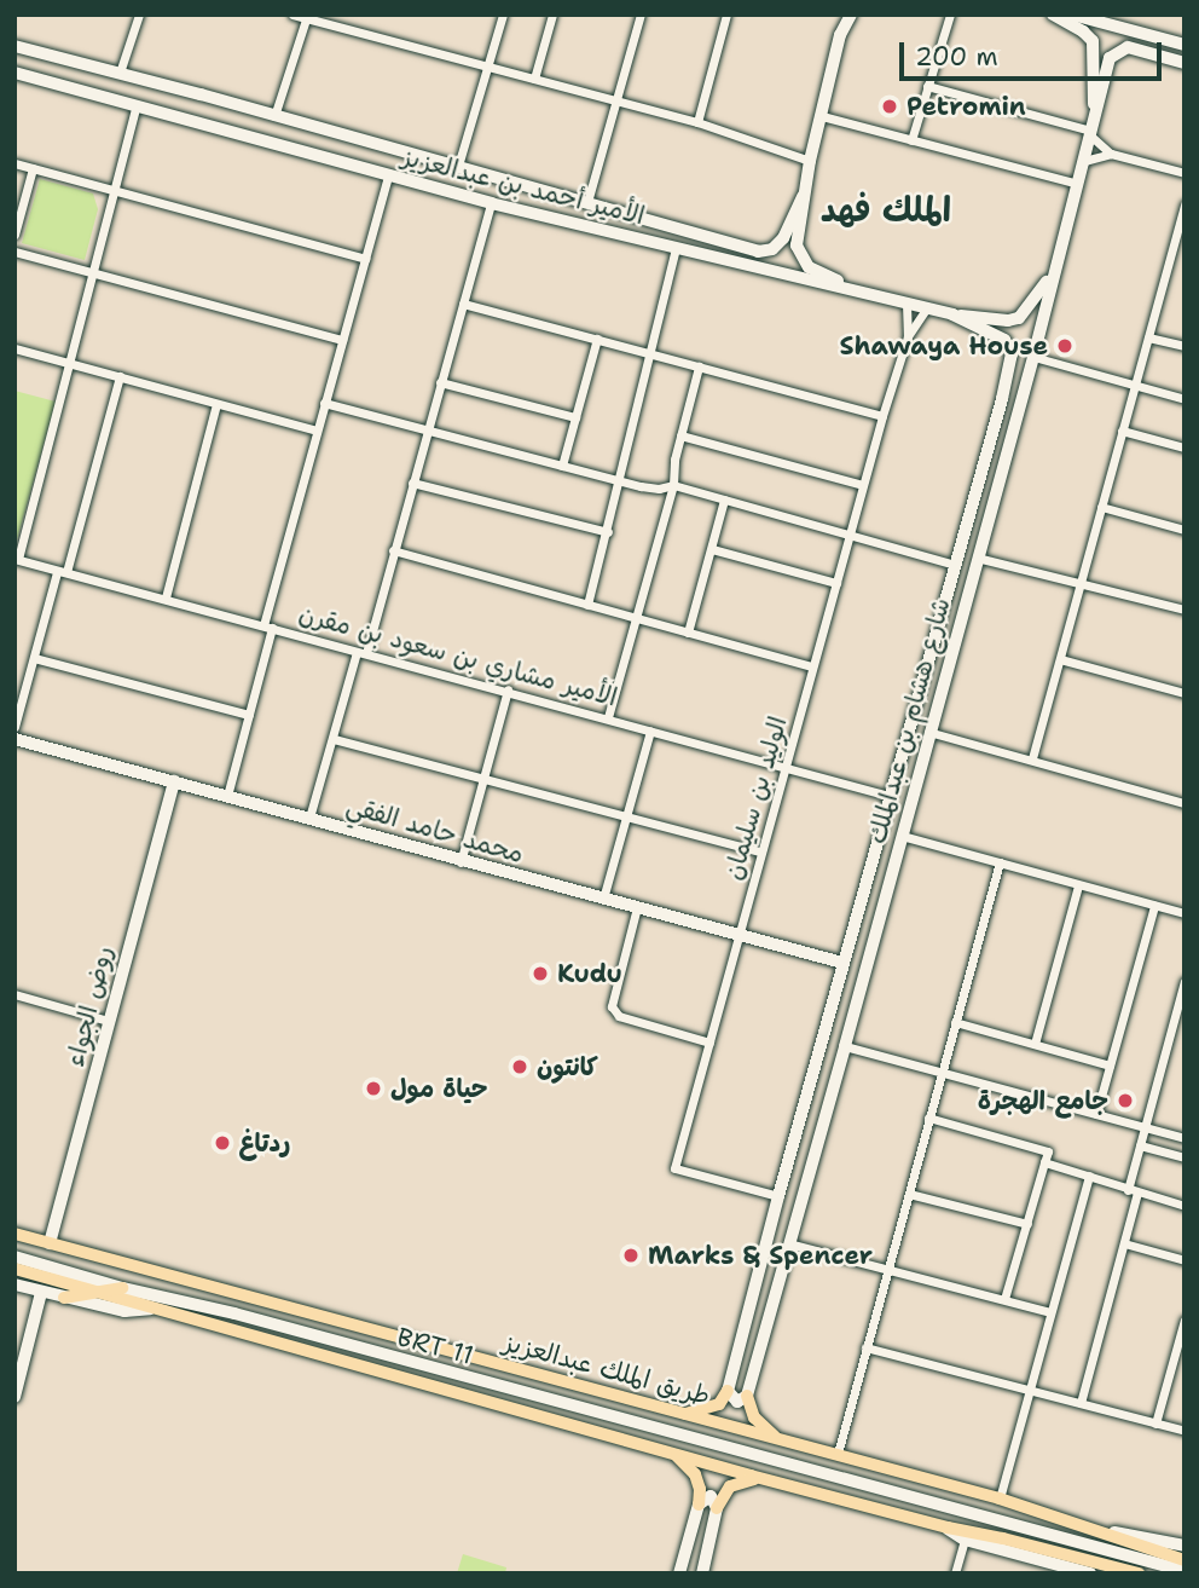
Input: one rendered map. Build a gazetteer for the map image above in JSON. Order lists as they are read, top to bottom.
{
  "streets": {
    "main road": ["طريق الملك عبدالعزيز"],
    "street": [
      "الأمير أحمد بن عبدالعزيز",
      "الأمير مشاري بن سعود بن مقرن",
      "شارع هشام بن عبدالملك",
      "الوليد بن سليمان",
      "محمد حامد الفقي",
      "روض الجواء",
      "BRT 11"
    ]
  },
  "crossings": [
    ["الأمير أحمد بن عبدالعزيز", "شارع هشام بن عبدالملك"],
    ["الأمير أحمد بن عبدالعزيز", "الوليد بن سليمان"],
    ["الأمير مشاري بن سعود بن مقرن", "شارع هشام بن عبدالملك"],
    ["الأمير مشاري بن سعود بن مقرن", "الوليد بن سليمان"],
    ["شارع هشام بن عبدالملك", "الوليد بن سليمان"],
    ["شارع هشام بن عبدالملك", "محمد حامد الفقي"],
    ["الوليد بن سليمان", "محمد حامد الفقي"],
    ["محمد حامد الفقي", "روض الجواء"],
    ["روض الجواء", "طريق الملك عبدالعزيز"]
  ],
  "districts": ["الملك فهد"],
  "places": [
    "Petromin",
    "Shawaya House",
    "Kudu",
    "كانتون",
    "حياة مول",
    "جامع الهجرة",
    "ردتاغ",
    "Marks & Spencer"
  ],
  "scale_bar": "200 m"
}
